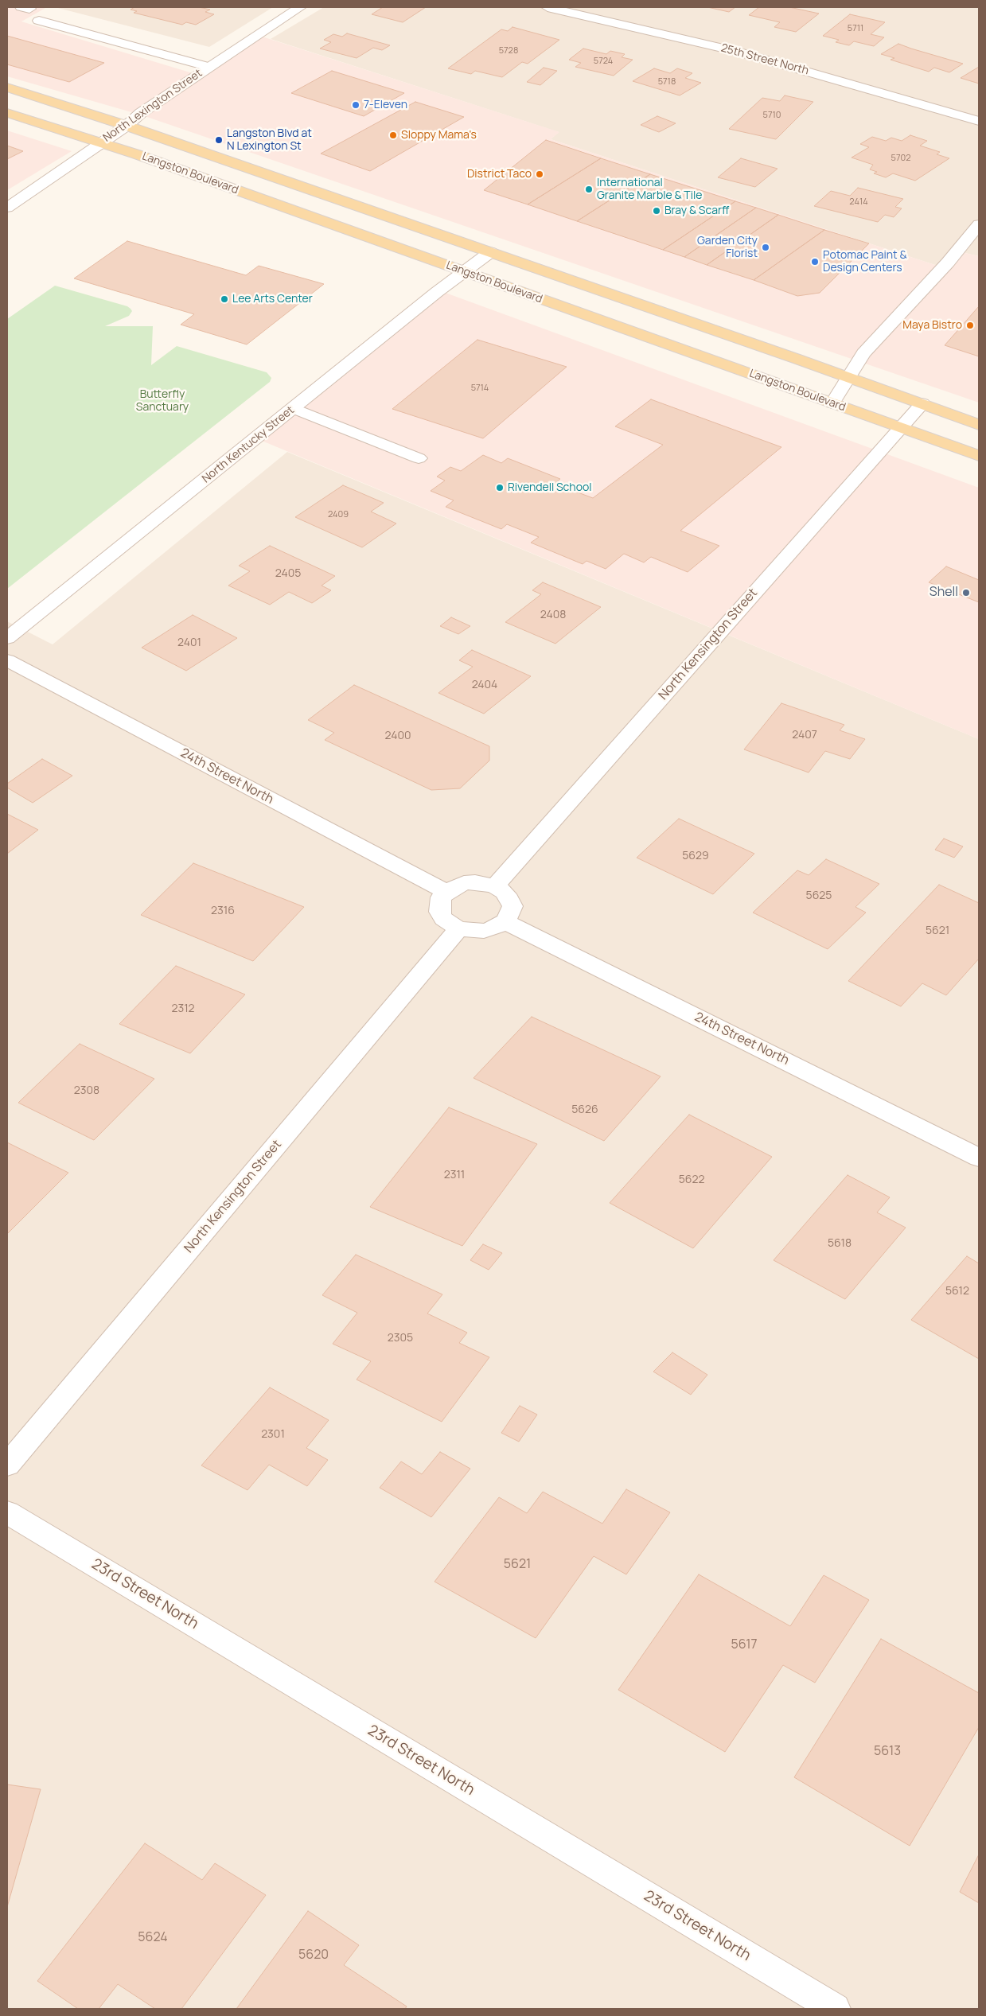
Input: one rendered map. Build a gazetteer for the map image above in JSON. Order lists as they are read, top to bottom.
{
  "streets": {
    "main road": ["Langston Boulevard"],
    "street": [
      "25th Street North",
      "North Lexington Street",
      "North Kentucky Street",
      "North Kensington Street",
      "24th Street North",
      "23rd Street North"
    ]
  },
  "crossings": [
    ["North Lexington Street", "Langston Boulevard"],
    ["Langston Boulevard", "North Kentucky Street"],
    ["Langston Boulevard", "North Kensington Street"],
    ["North Kensington Street", "24th Street North"]
  ],
  "parks": ["Butterfly Sanctuary"],
  "places": [
    "7-Eleven",
    "Sloppy Mama's",
    "Langston Blvd at N Lexington St",
    "District Taco",
    "International Granite Marble & Tile",
    "Bray & Scarff",
    "Garden City Florist",
    "Potomac Paint & Design Centers",
    "Lee Arts Center",
    "Maya Bistro",
    "Rivendell School",
    "Shell"
  ],
  "house_numbers": [
    "5711",
    "5728",
    "5724",
    "5718",
    "5710",
    "5702",
    "2414",
    "5714",
    "2409",
    "2405",
    "2408",
    "2401",
    "2404",
    "2407",
    "2400",
    "5629",
    "5625",
    "2316",
    "5621",
    "2312",
    "2308",
    "5626",
    "2311",
    "5622",
    "5618",
    "5612",
    "2305",
    "2301",
    "5621",
    "5617",
    "5613",
    "5624",
    "5620"
  ]
}
